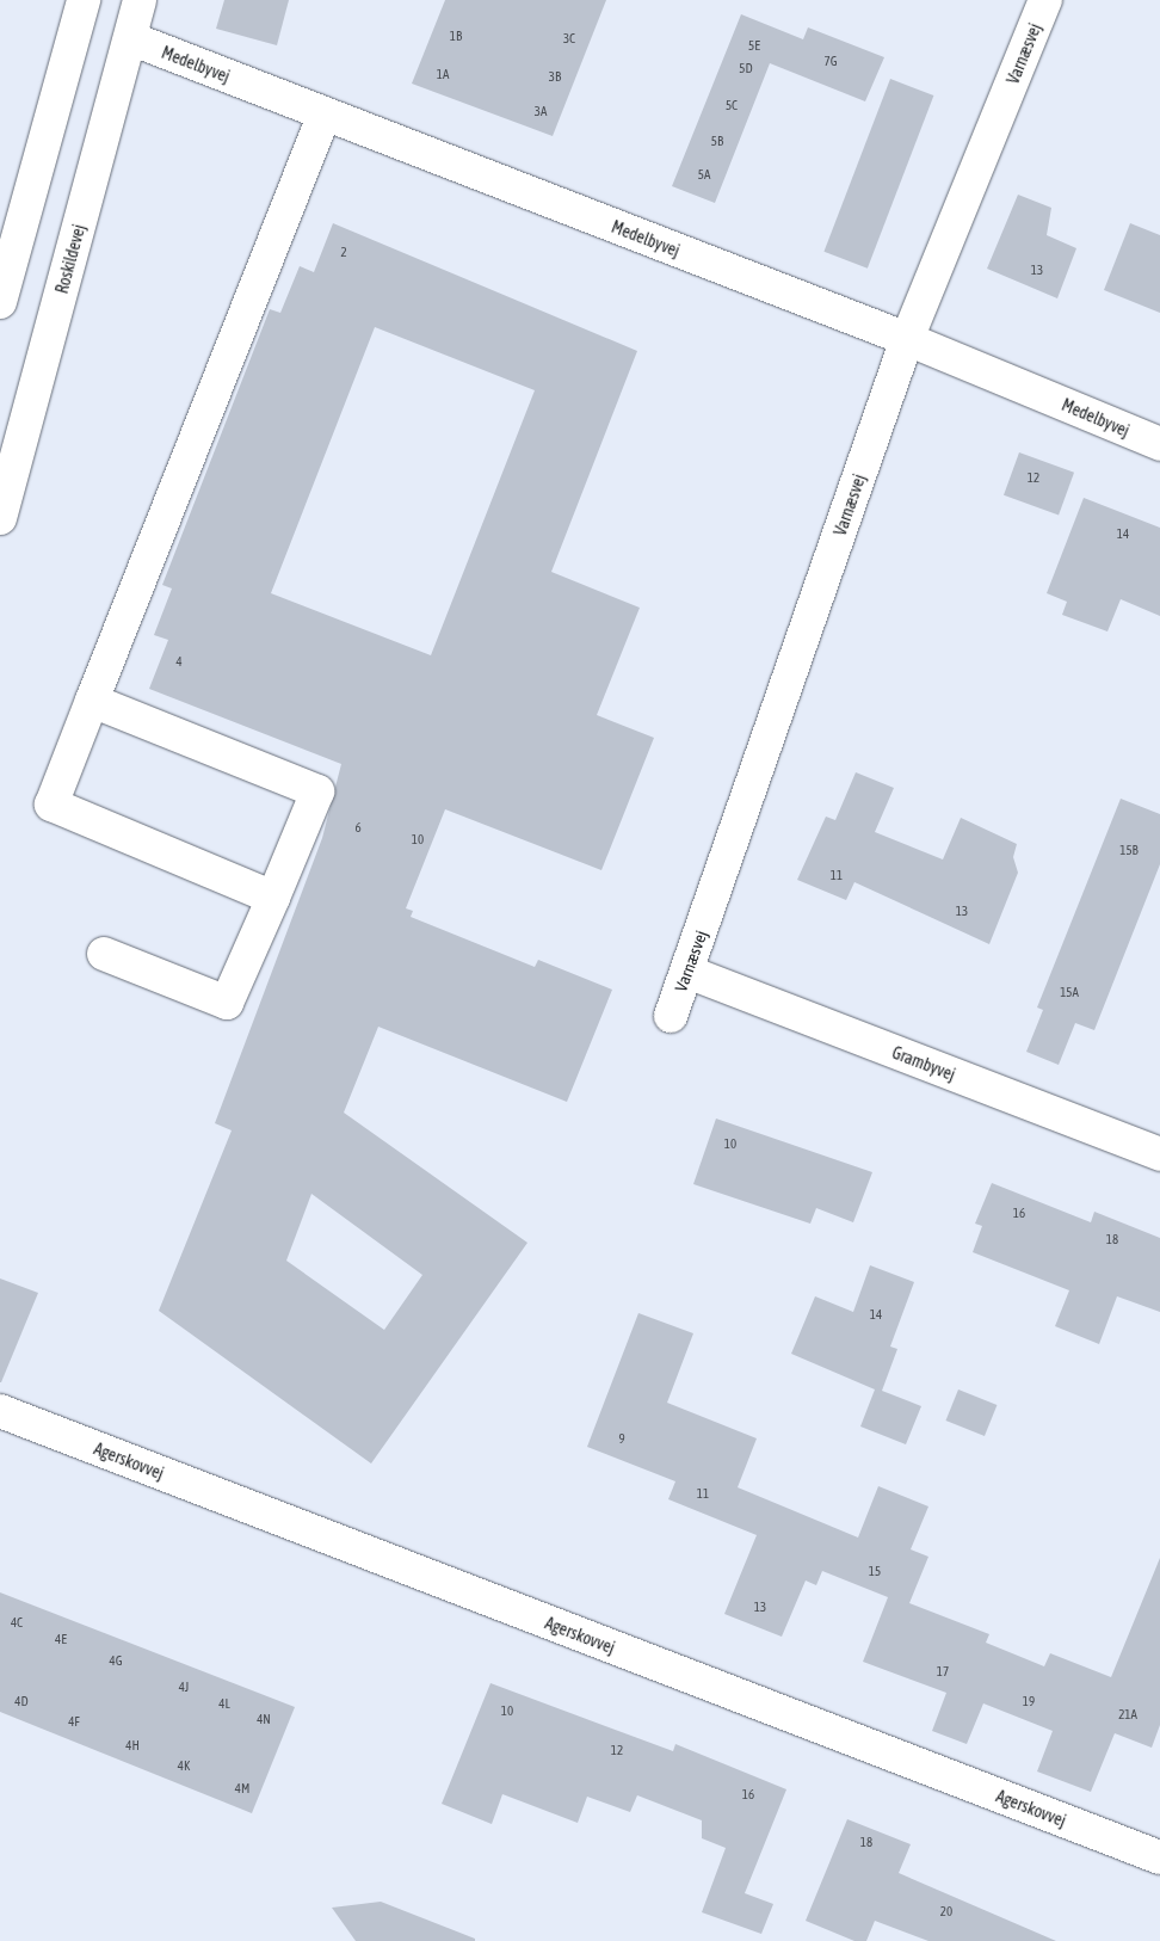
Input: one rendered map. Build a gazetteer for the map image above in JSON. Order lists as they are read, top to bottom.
{
  "streets": {
    "street": [
      "Varnæsvej",
      "Medelbyvej",
      "Roskildevej",
      "Grambyvej",
      "Agerskovvej"
    ]
  },
  "crossings": [
    ["Varnæsvej", "Medelbyvej"],
    ["Varnæsvej", "Grambyvej"],
    ["Medelbyvej", "Roskildevej"]
  ],
  "house_numbers": [
    "1B",
    "3C",
    "5E",
    "7G",
    "5D",
    "1A",
    "3B",
    "5C",
    "3A",
    "5B",
    "5A",
    "2",
    "13",
    "12",
    "14",
    "4",
    "6",
    "10",
    "15B",
    "11",
    "13",
    "15A",
    "10",
    "16",
    "18",
    "14",
    "9",
    "11",
    "15",
    "13",
    "4C",
    "4E",
    "4G",
    "17",
    "4J",
    "4D",
    "19",
    "4L",
    "10",
    "21A",
    "4N",
    "4F",
    "4H",
    "12",
    "4K",
    "4M",
    "16",
    "18",
    "20"
  ]
}
